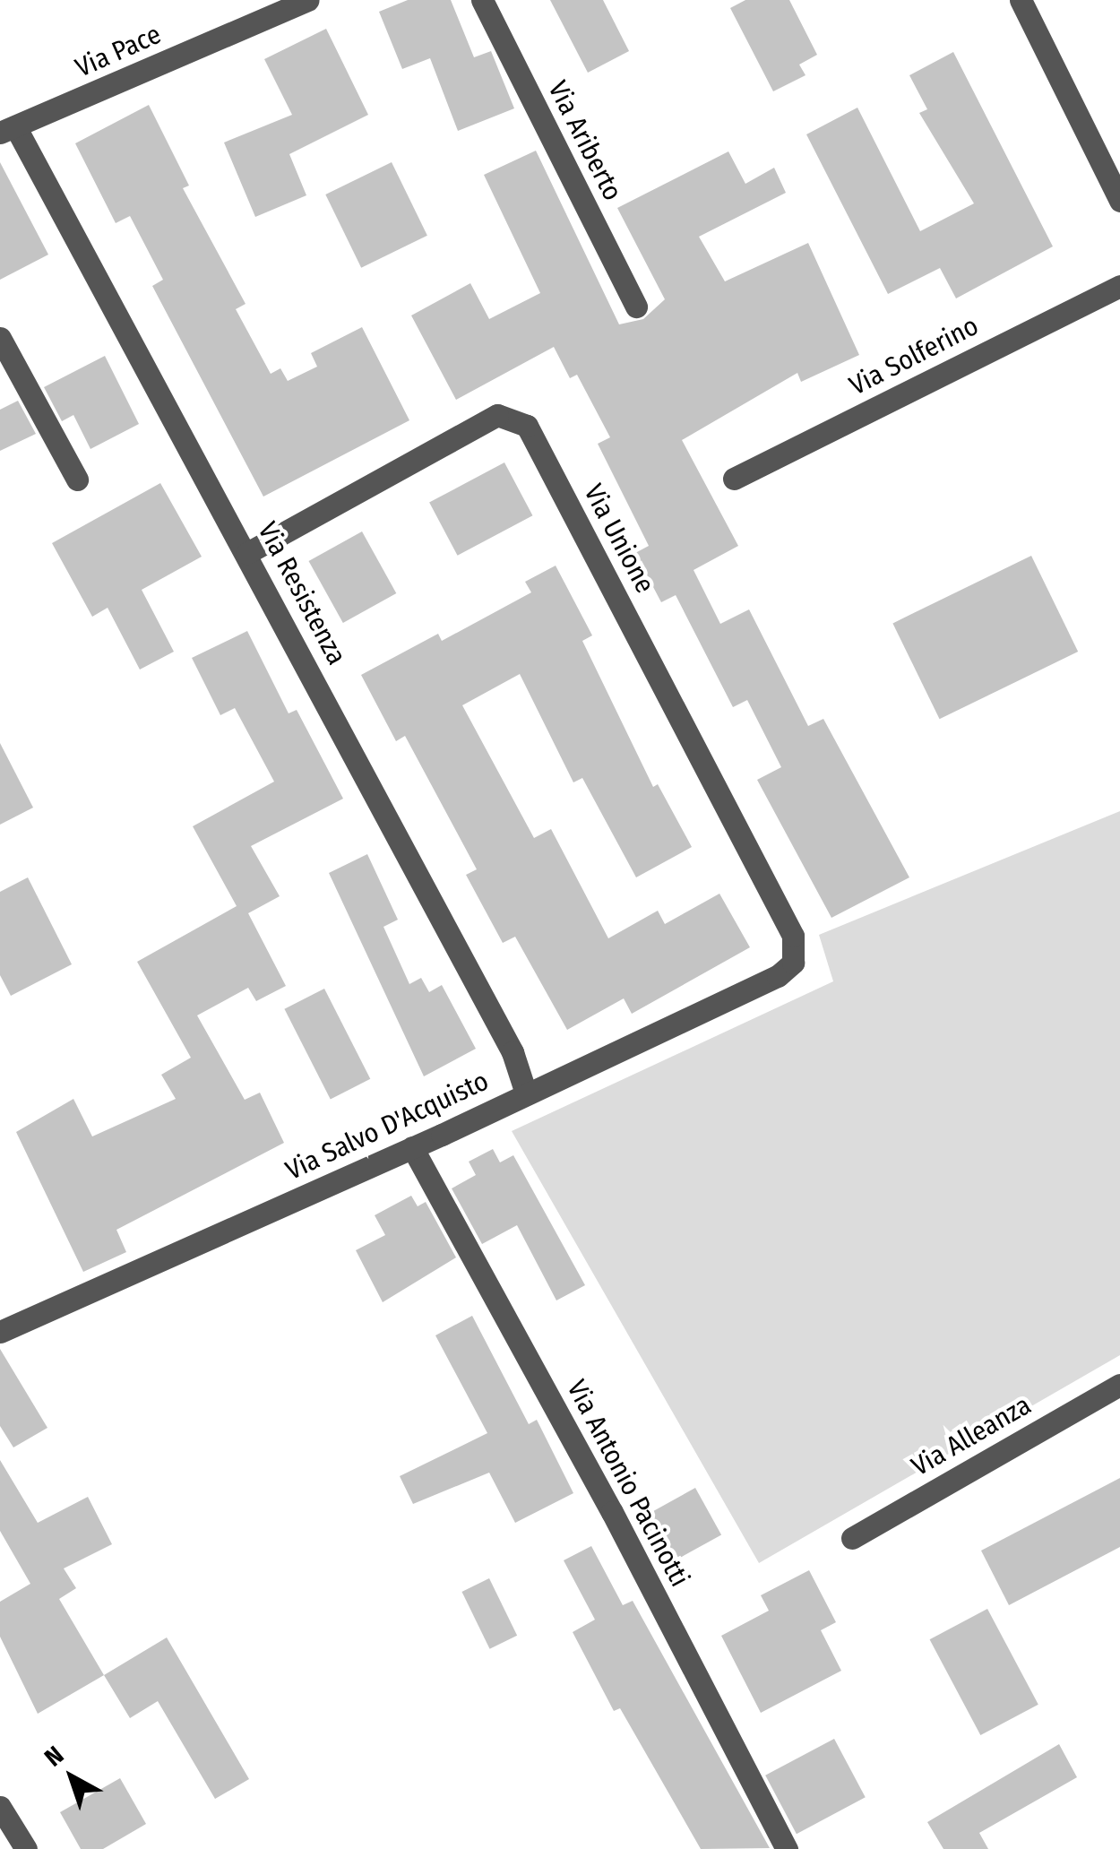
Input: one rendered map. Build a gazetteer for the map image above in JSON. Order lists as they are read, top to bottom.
{
  "streets": {
    "street": [
      "Via Pace",
      "Via Ariberto",
      "Via Solferino",
      "Via Unione",
      "Via Resistenza",
      "Via Salvo D'Acquisto",
      "Via Alleanza",
      "Via Antonio Pacinotti"
    ]
  },
  "crossings": [
    ["Via Pace", "Via Resistenza"],
    ["Via Unione", "Via Resistenza"],
    ["Via Unione", "Via Salvo D'Acquisto"],
    ["Via Resistenza", "Via Salvo D'Acquisto"],
    ["Via Salvo D'Acquisto", "Via Antonio Pacinotti"]
  ],
  "north": "top left"
}
